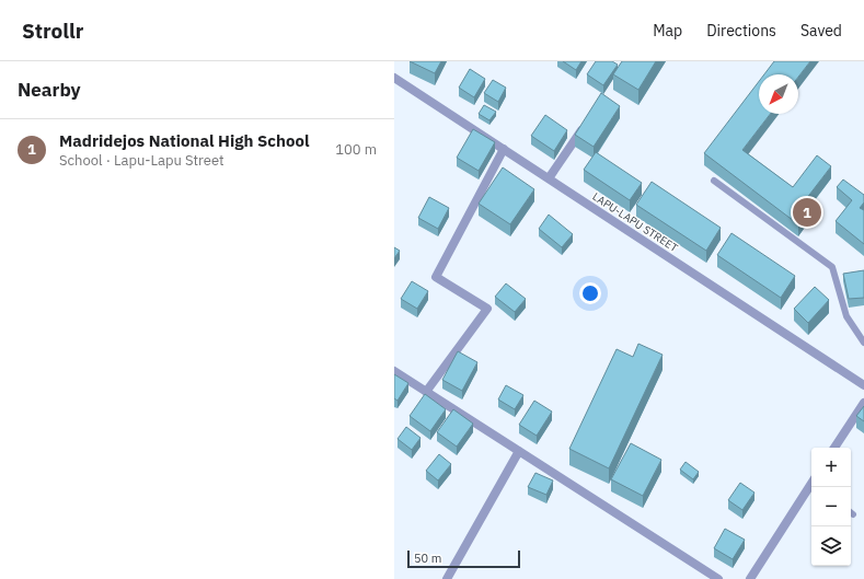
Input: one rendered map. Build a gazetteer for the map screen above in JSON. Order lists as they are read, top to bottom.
{
  "streets": {
    "street": ["LAPU-LAPU STREET"]
  },
  "scale_bar": "50 m",
  "north": "bottom left",
  "page": {
    "header": "Strollr",
    "nav": ["Map", "Directions", "Saved"],
    "heading": "Nearby",
    "list": [
      {
        "mark": "1",
        "name": "Madridejos National High School",
        "note": "School · Lapu-Lapu Street",
        "value": "100 m"
      }
    ],
    "pins": "1",
    "map_buttons": ["+", "−"],
    "scale": "50 m"
  }
}
